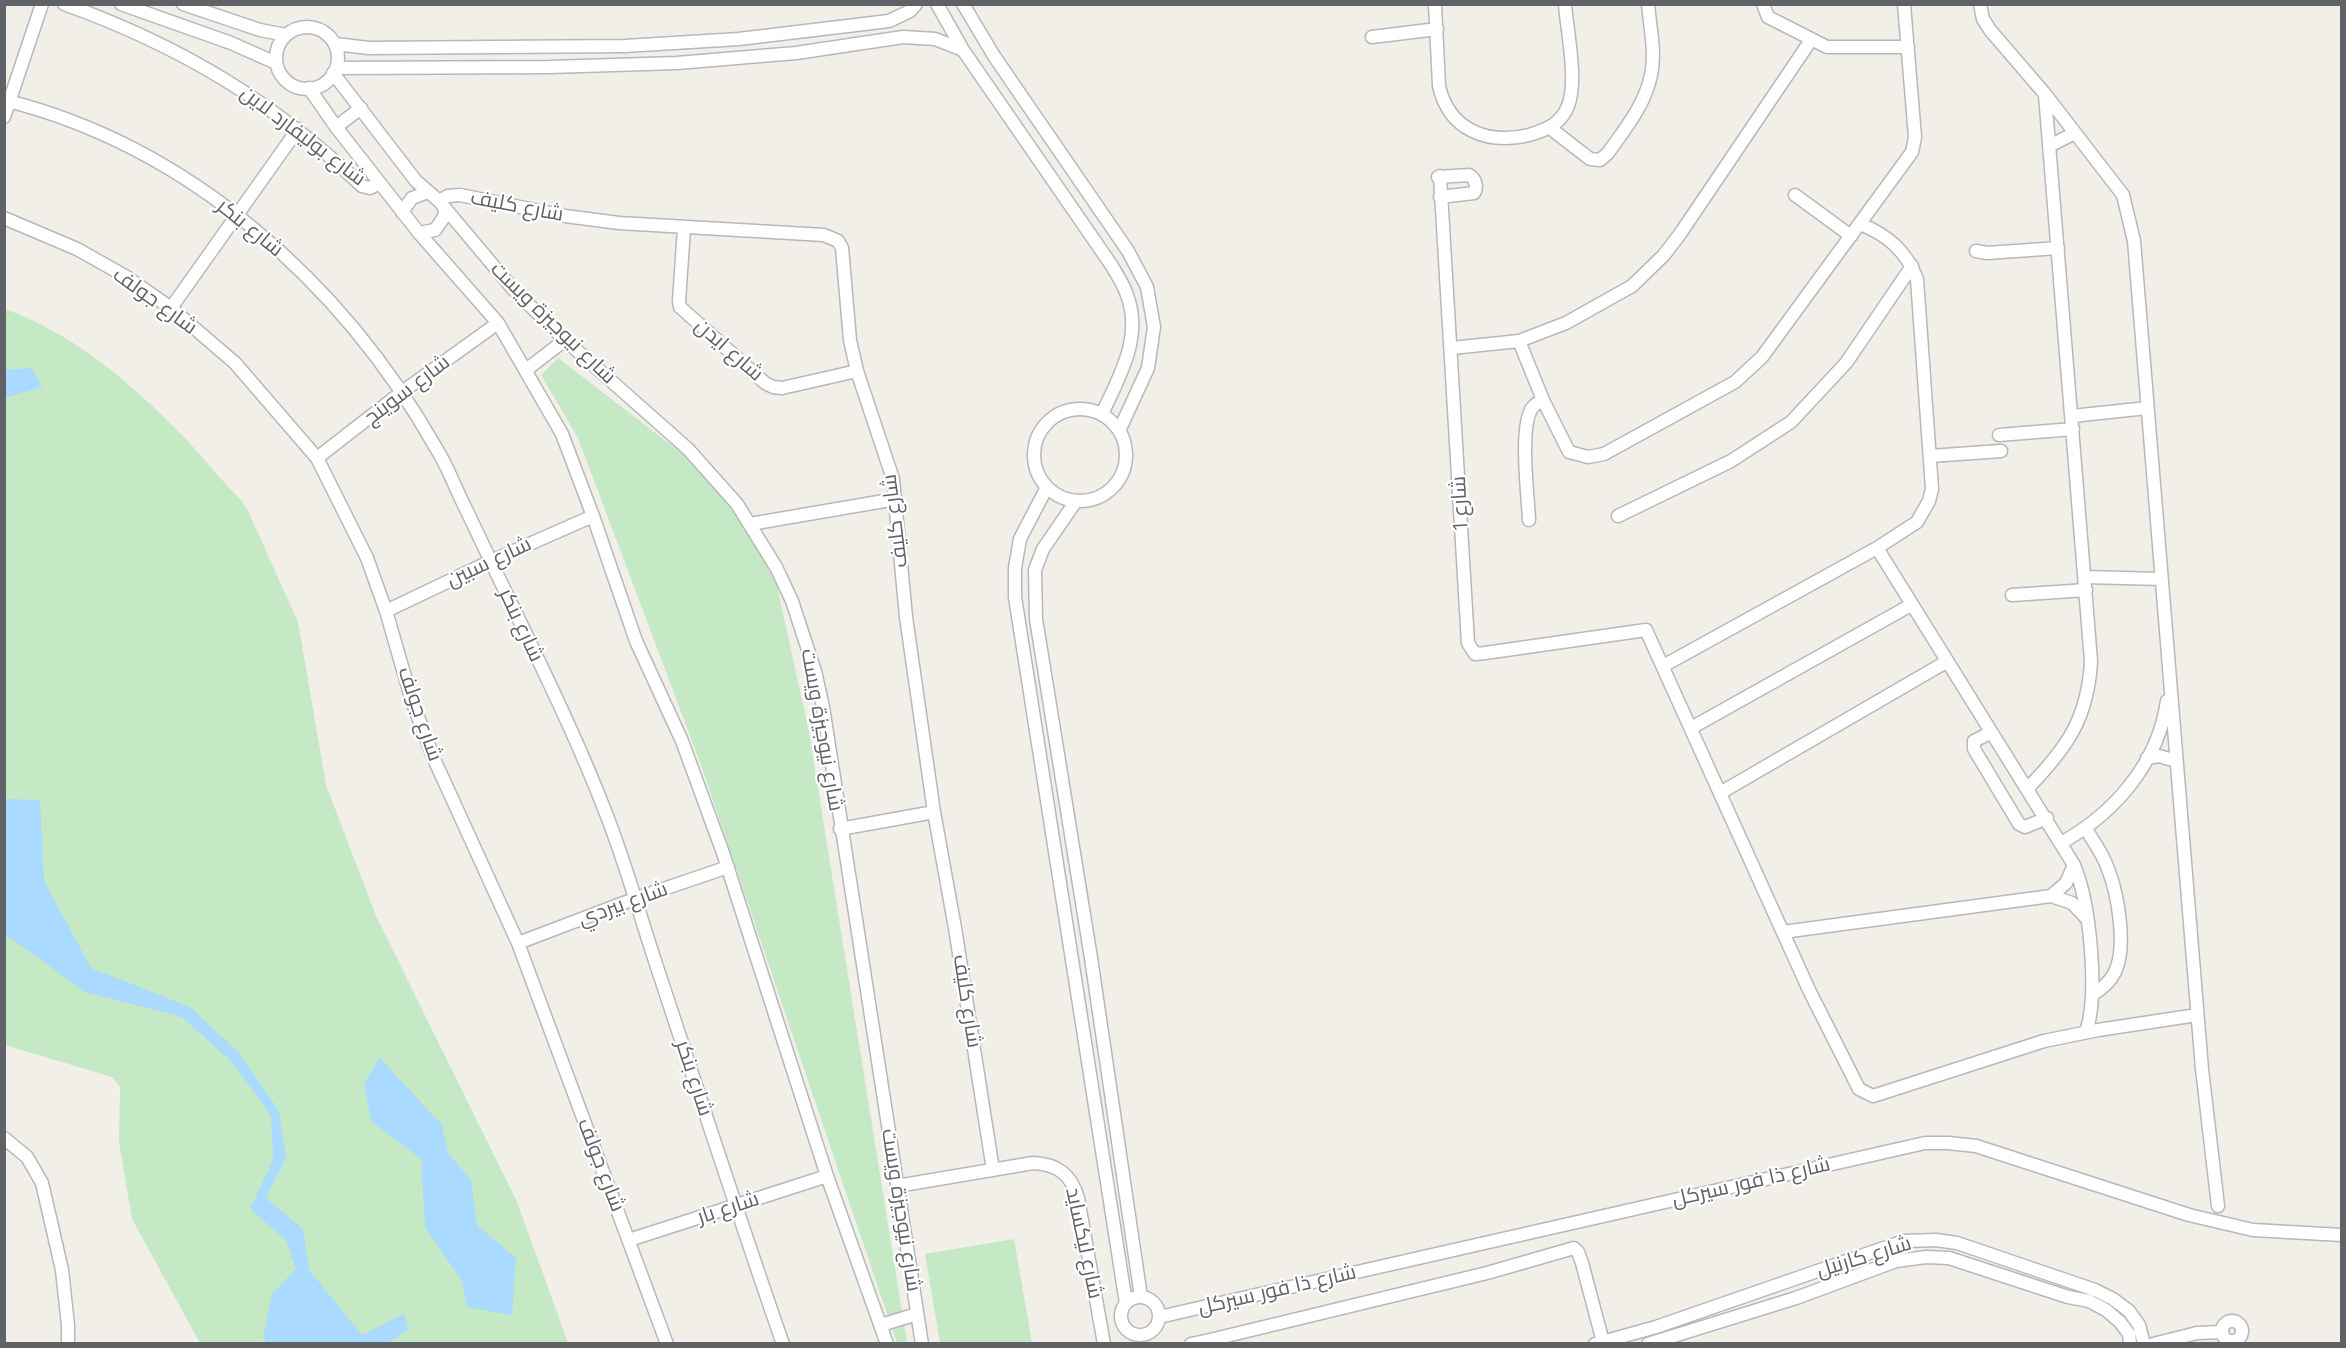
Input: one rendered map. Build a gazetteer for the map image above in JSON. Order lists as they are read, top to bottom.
{
  "streets": {
    "street": [
      "شارع بوليفارد لاين",
      "شارع كليف",
      "شارع بنكر",
      "شارع جولف",
      "شارع نيوجيزة ويست",
      "شارع ايدن",
      "شارع سوينج",
      "شارع 1",
      "شارع سبين",
      "شارع بيردي",
      "شارع ذا فور سيركل",
      "شارع بار",
      "شارع ليكسايد",
      "شارع كارنيل"
    ]
  },
  "crossings": [
    ["شارع بوليفارد لاين", "شارع نيوجيزة ويست"],
    ["شارع كليف", "شارع نيوجيزة ويست"],
    ["شارع كليف", "شارع ايدن"],
    ["شارع كليف", "شارع ليكسايد"],
    ["شارع بنكر", "شارع سوينج"],
    ["شارع بنكر", "شارع سبين"],
    ["شارع بنكر", "شارع بيردي"],
    ["شارع بنكر", "شارع بار"],
    ["شارع جولف", "شارع سوينج"],
    ["شارع جولف", "شارع سبين"],
    ["شارع جولف", "شارع بيردي"],
    ["شارع جولف", "شارع بار"],
    ["شارع نيوجيزة ويست", "شارع سوينج"],
    ["شارع نيوجيزة ويست", "شارع سبين"],
    ["شارع نيوجيزة ويست", "شارع بيردي"],
    ["شارع نيوجيزة ويست", "شارع بار"],
    ["شارع نيوجيزة ويست", "شارع ليكسايد"]
  ]
}
